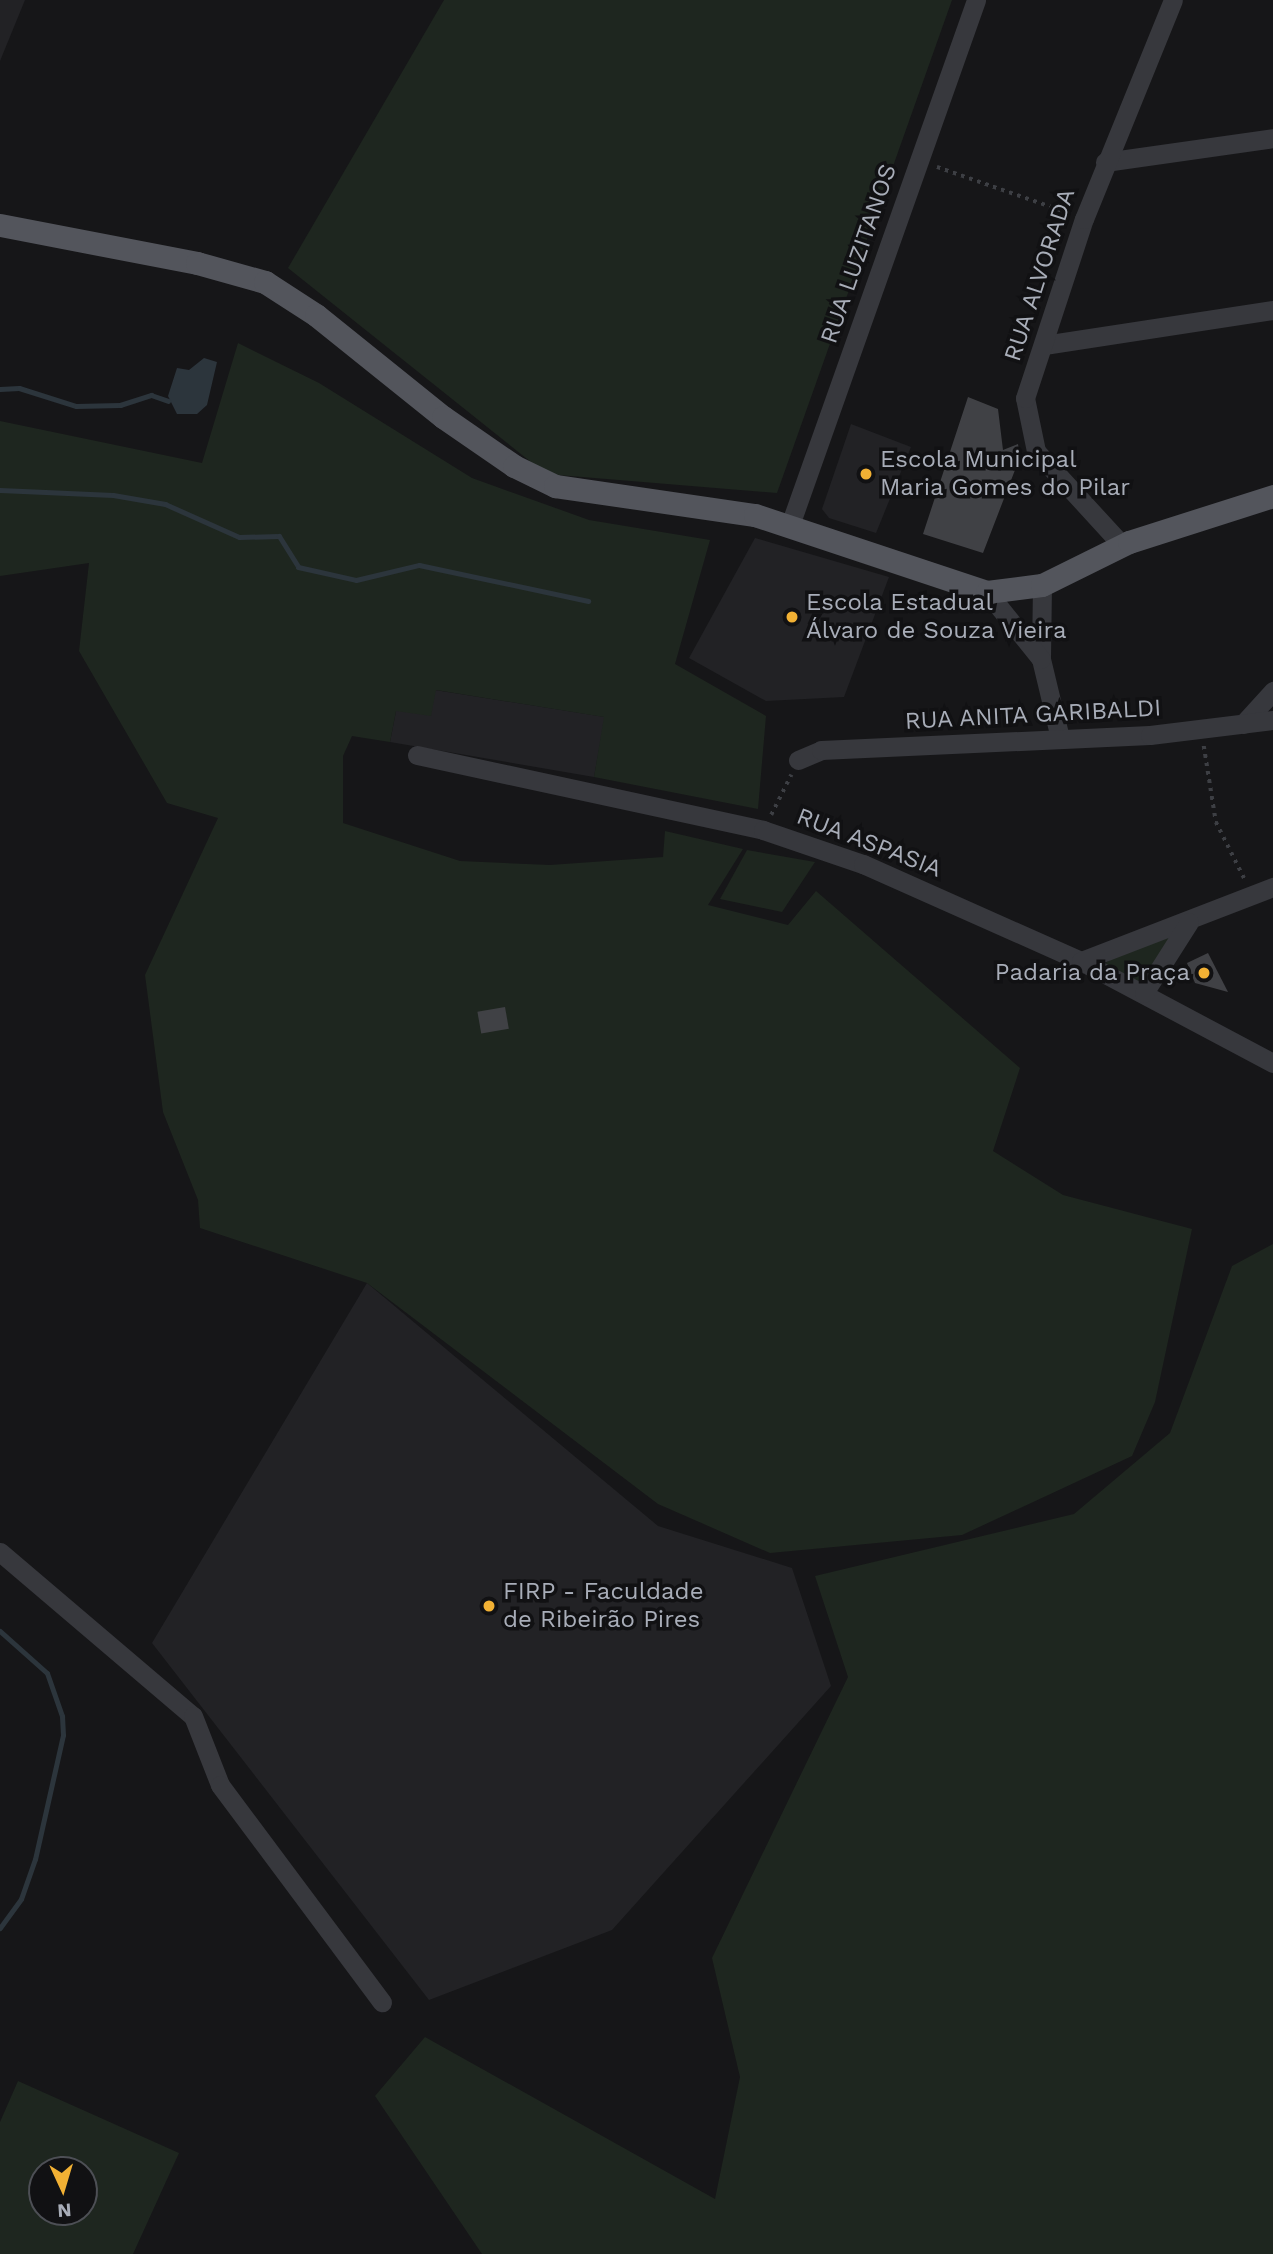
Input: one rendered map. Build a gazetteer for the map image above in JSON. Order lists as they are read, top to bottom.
{
  "streets": {
    "street": [
      "RUA LUZITANOS",
      "RUA ALVORADA",
      "RUA ANITA GARIBALDI",
      "RUA ASPASIA"
    ]
  },
  "places": [
    "Escola Municipal Maria Gomes do Pilar",
    "Escola Estadual Álvaro de Souza Vieira",
    "Padaria da Praça",
    "FIRP - Faculdade de Ribeirão Pires"
  ],
  "north": "bottom"
}
